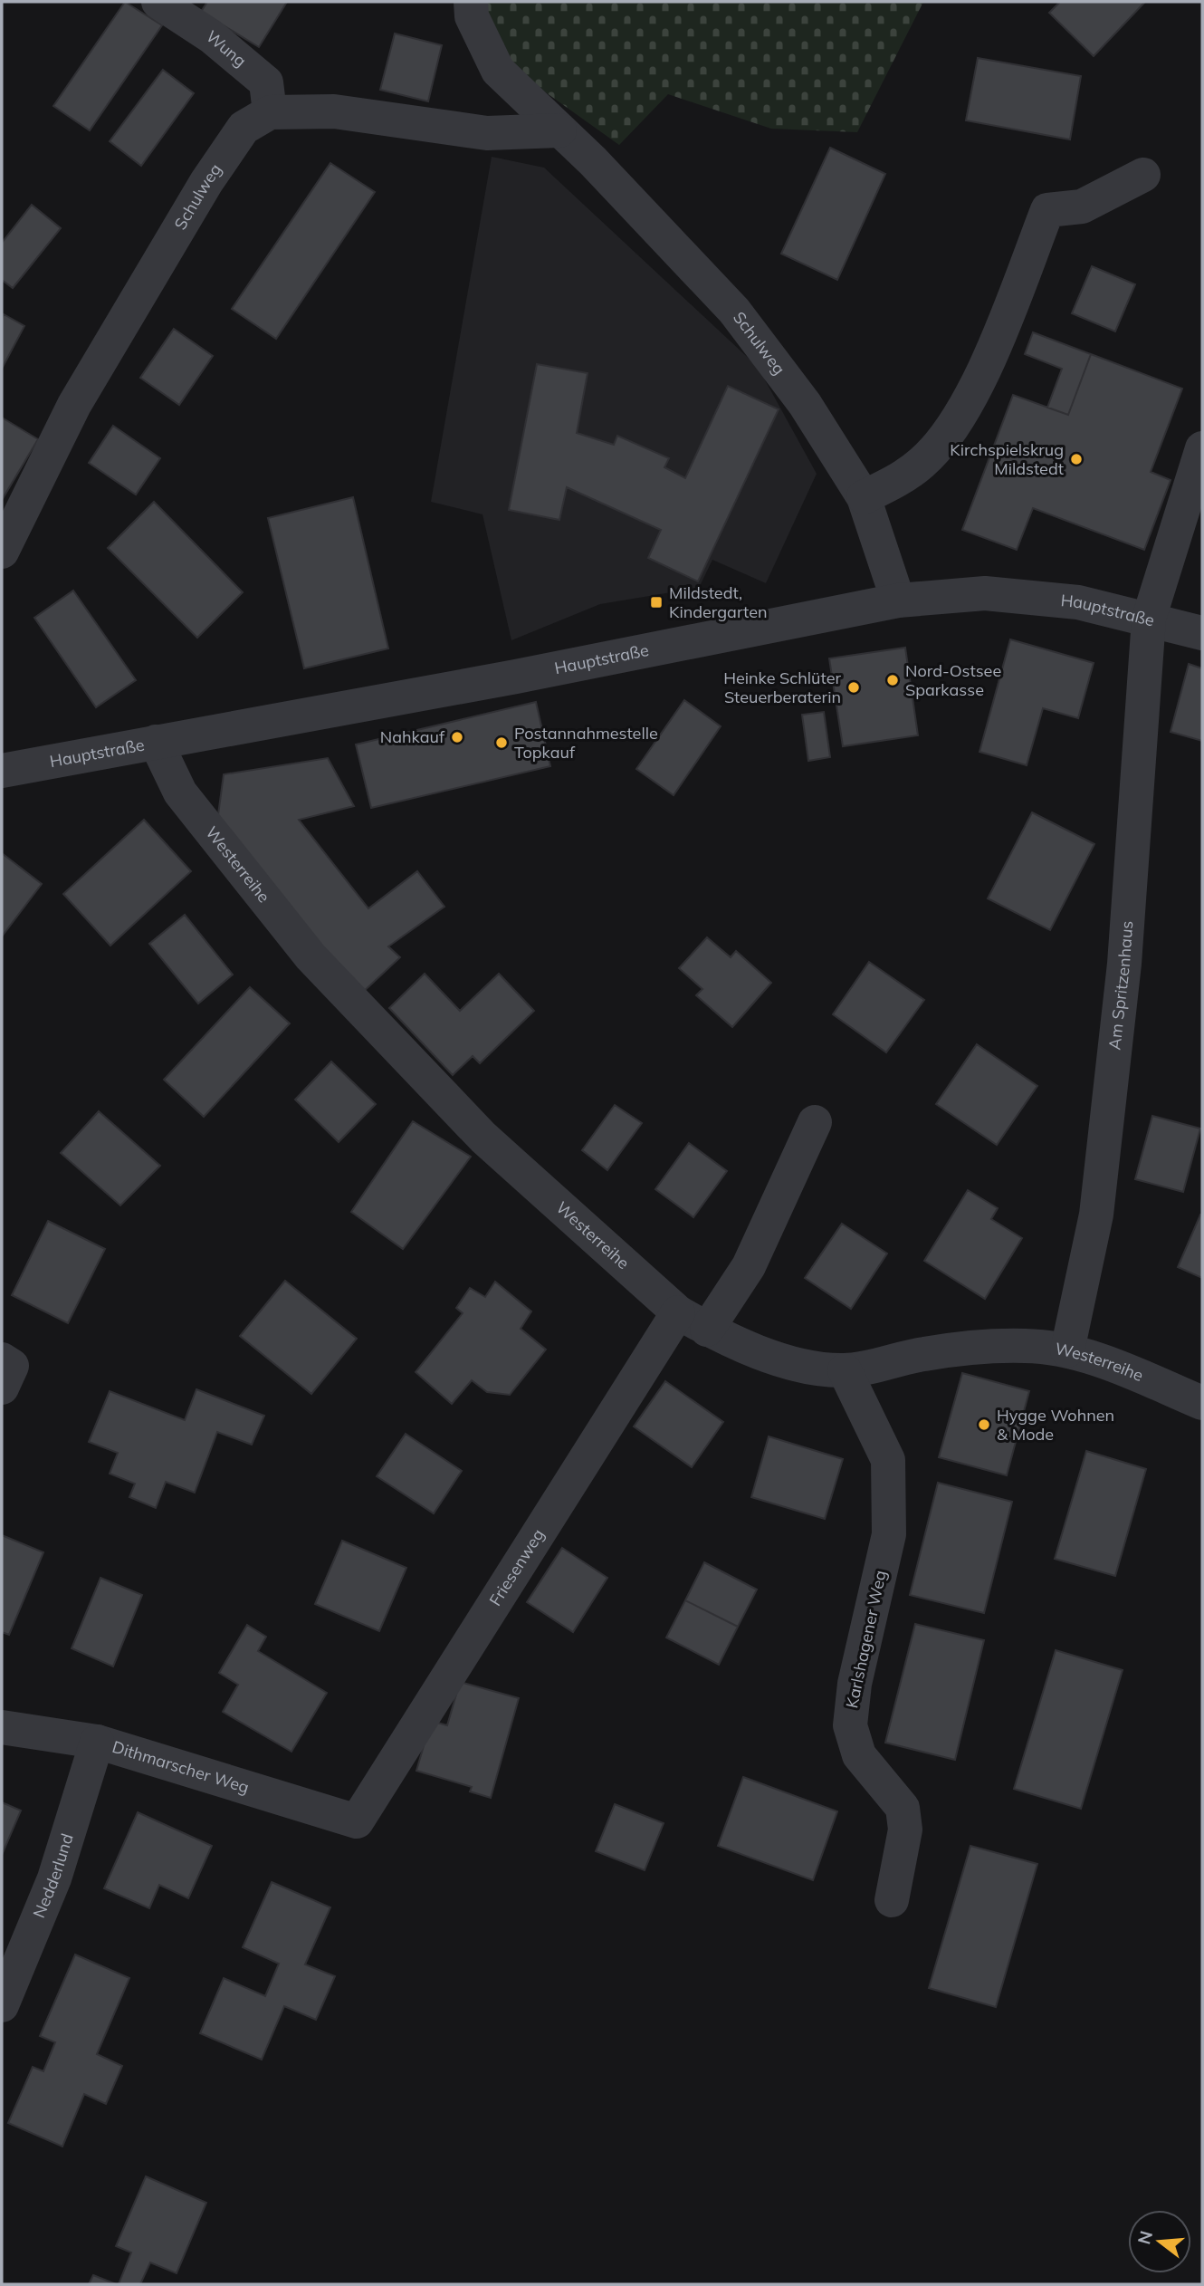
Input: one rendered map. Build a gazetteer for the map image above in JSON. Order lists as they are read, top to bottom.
{
  "streets": {
    "street": [
      "Wung",
      "Schulweg",
      "Hauptstraße",
      "Westerreihe",
      "Am Spritzenhaus",
      "Friesenweg",
      "Karlshagener Weg",
      "Dithmarscher Weg",
      "Nedderlund"
    ]
  },
  "crossings": [
    ["Wung", "Schulweg"],
    ["Schulweg", "Hauptstraße"],
    ["Hauptstraße", "Westerreihe"],
    ["Hauptstraße", "Am Spritzenhaus"],
    ["Westerreihe", "Am Spritzenhaus"],
    ["Westerreihe", "Friesenweg"],
    ["Westerreihe", "Karlshagener Weg"],
    ["Friesenweg", "Dithmarscher Weg"],
    ["Dithmarscher Weg", "Nedderlund"]
  ],
  "places": {
    "other": [
      "Kirchspielskrug Mildstedt",
      "Nord-Ostsee Sparkasse",
      "Heinke Schlüter Steuerberaterin",
      "Nahkauf",
      "Postannahmestelle Topkauf",
      "Hygge Wohnen & Mode"
    ],
    "transit": ["Mildstedt, Kindergarten"]
  },
  "north": "left"
}
